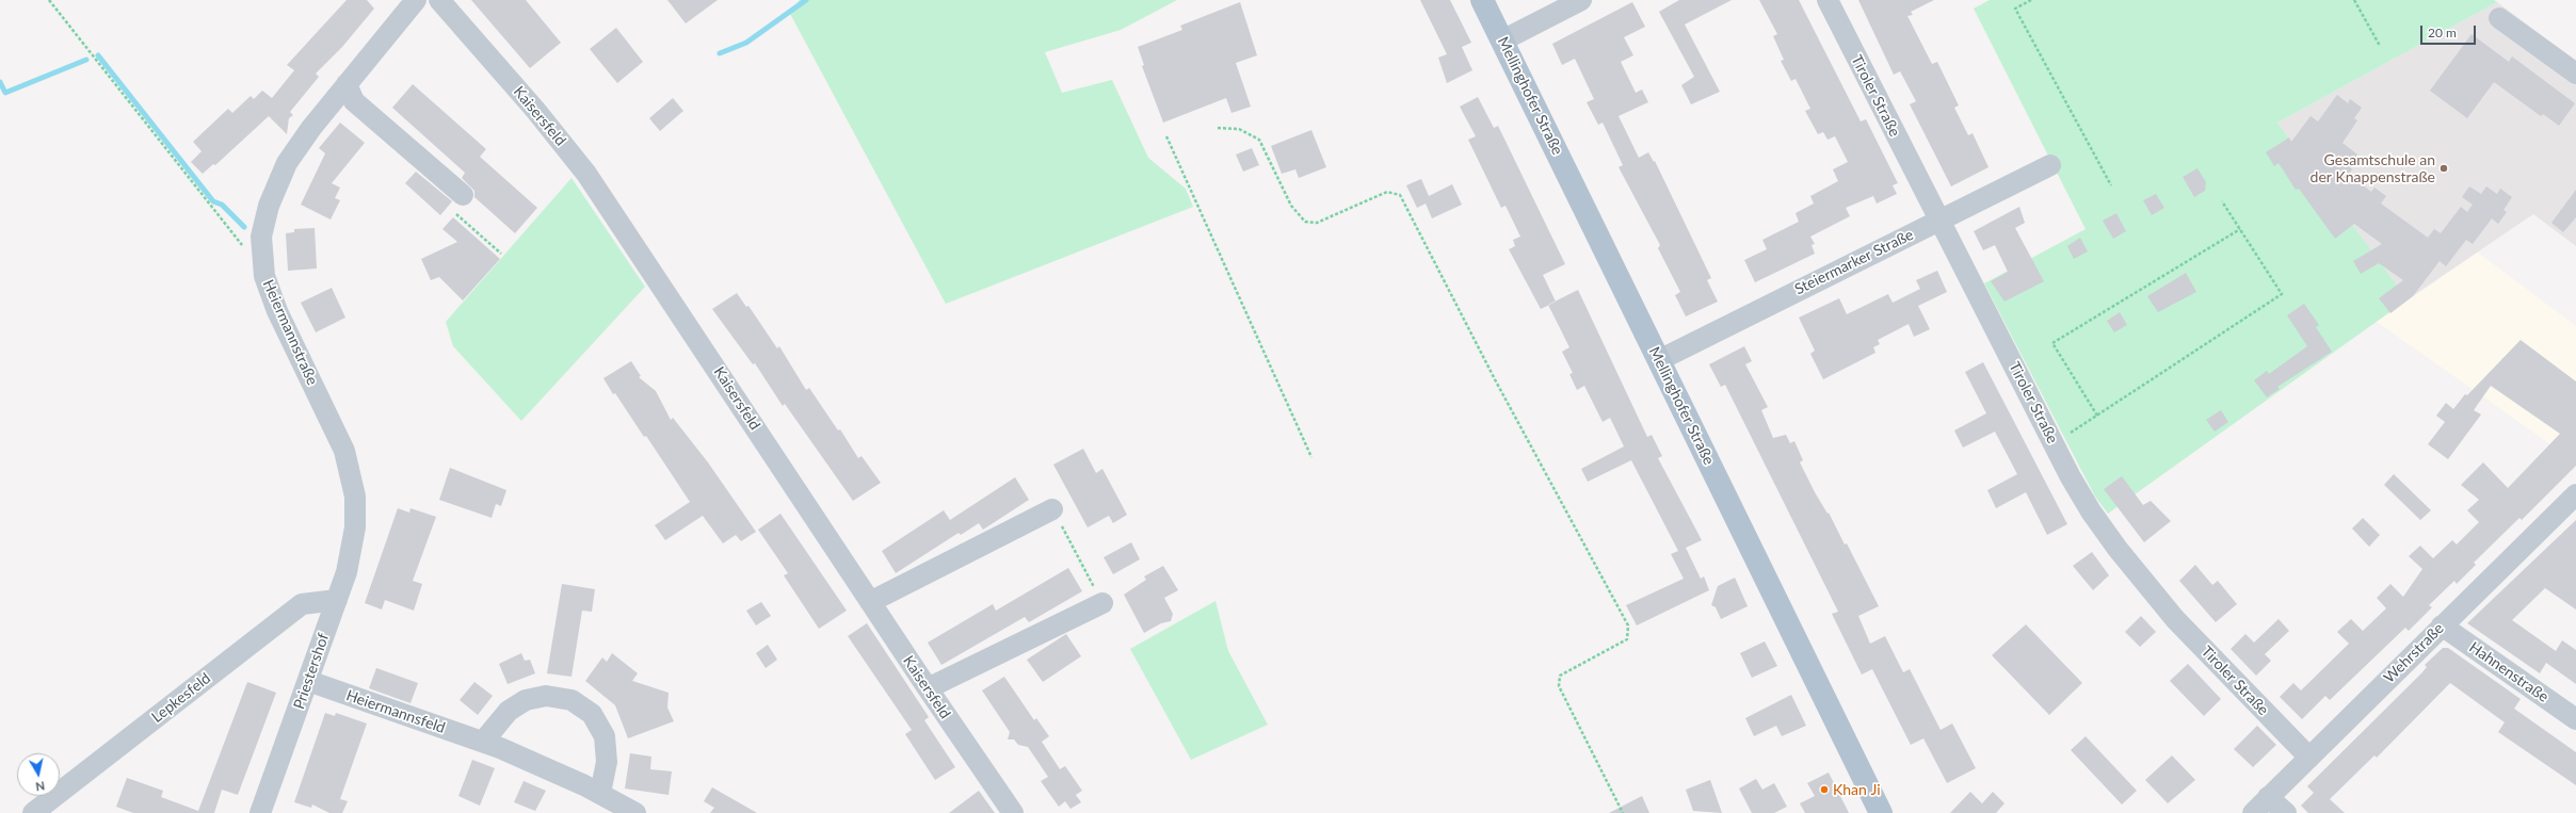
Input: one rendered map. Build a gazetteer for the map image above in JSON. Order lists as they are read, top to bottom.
{
  "streets": {
    "main road": ["Mellinghofer Straße"],
    "street": [
      "Tiroler Straße",
      "Kaisersfeld",
      "Steiermarker Straße",
      "Heiermannstraße",
      "Wehrstraße",
      "Priestershof",
      "Hahnenstraße",
      "Lepkesfeld",
      "Heiermannsfeld"
    ]
  },
  "crossings": [
    ["Mellinghofer Straße", "Steiermarker Straße"],
    ["Tiroler Straße", "Steiermarker Straße"],
    ["Tiroler Straße", "Wehrstraße"],
    ["Heiermannstraße", "Priestershof"],
    ["Wehrstraße", "Hahnenstraße"],
    ["Priestershof", "Lepkesfeld"],
    ["Priestershof", "Heiermannsfeld"]
  ],
  "places": ["Gesamtschule an der Knappenstraße", "Khan Ji"],
  "scale_bar": "20 m",
  "north": "bottom"
}
